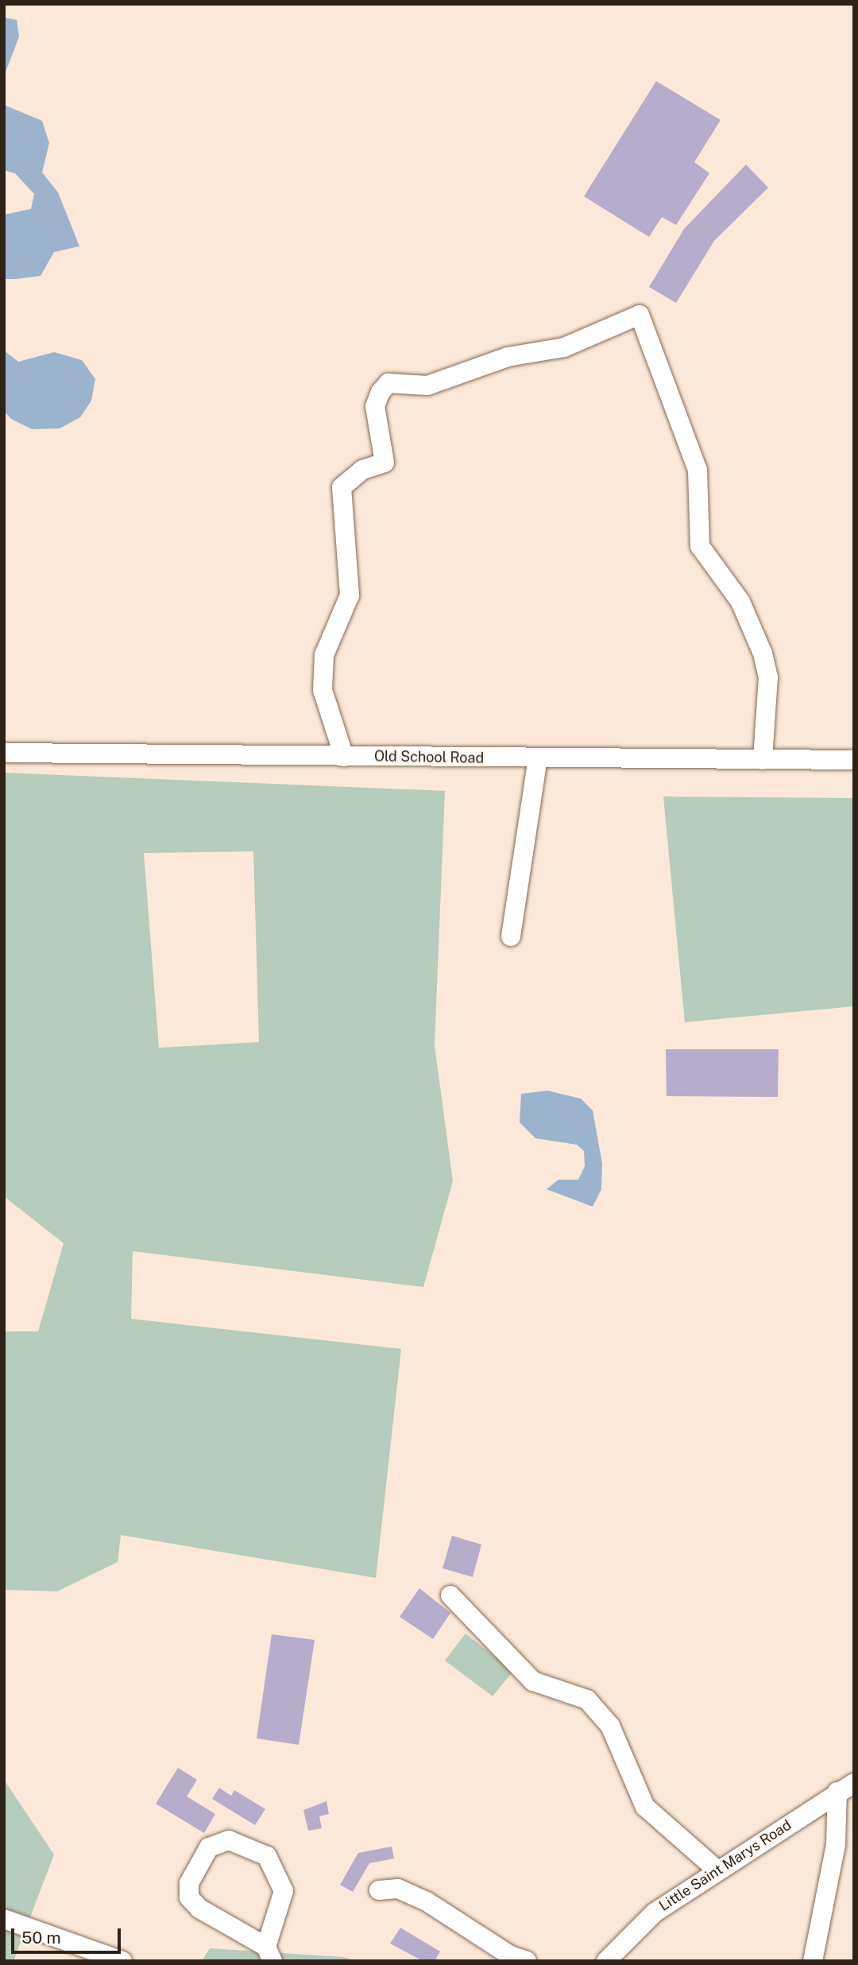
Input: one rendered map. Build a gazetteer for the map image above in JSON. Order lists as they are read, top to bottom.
{
  "streets": {
    "street": ["Old School Road", "Little Saint Marys Road"]
  },
  "scale_bar": "50 m"
}
